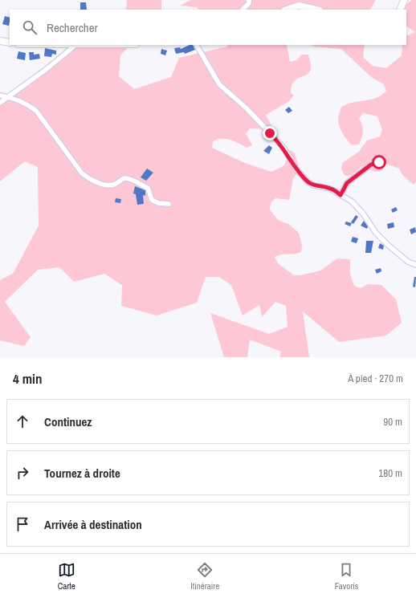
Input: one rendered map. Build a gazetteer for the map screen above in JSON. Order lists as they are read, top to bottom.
{
  "page": {
    "search": "Rechercher",
    "heading": ["4 min", "À pied · 270 m"],
    "list": [
      ["Continuez", "90 m"],
      ["Tournez à droite", "180 m"],
      "Arrivée à destination"
    ],
    "nav": ["Carte", "Itinéraire", "Favoris"]
  }
}
